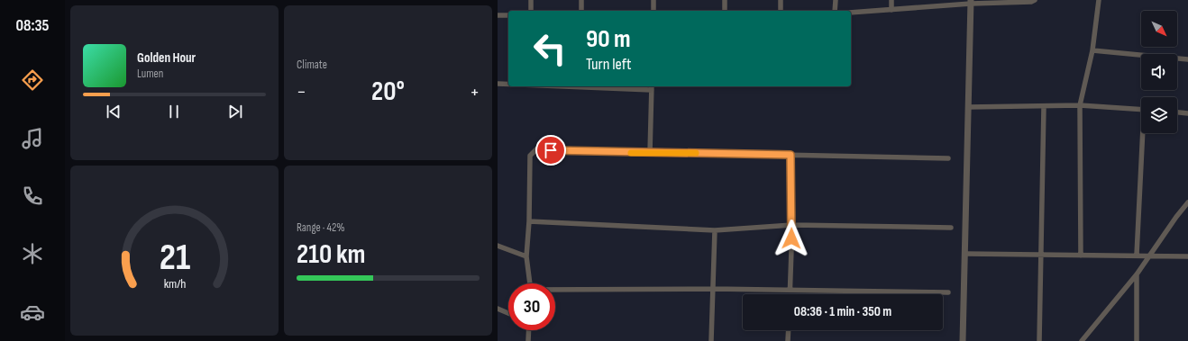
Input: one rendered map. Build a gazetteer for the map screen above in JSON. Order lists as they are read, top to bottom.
{
  "north": "bottom right",
  "page": {
    "tabs": "08:35",
    "tile": [
      "Climate",
      ["Range · 42%", "210 km"]
    ],
    "turn": ["90 m", "Turn left"],
    "song": ["Golden Hour", "Lumen"],
    "heat": ["−", "20°", "+"],
    "limit": "30",
    "trip": "08:36 · 1 min · 350 m",
    "gauge": ["21", "km/h"]
  }
}
